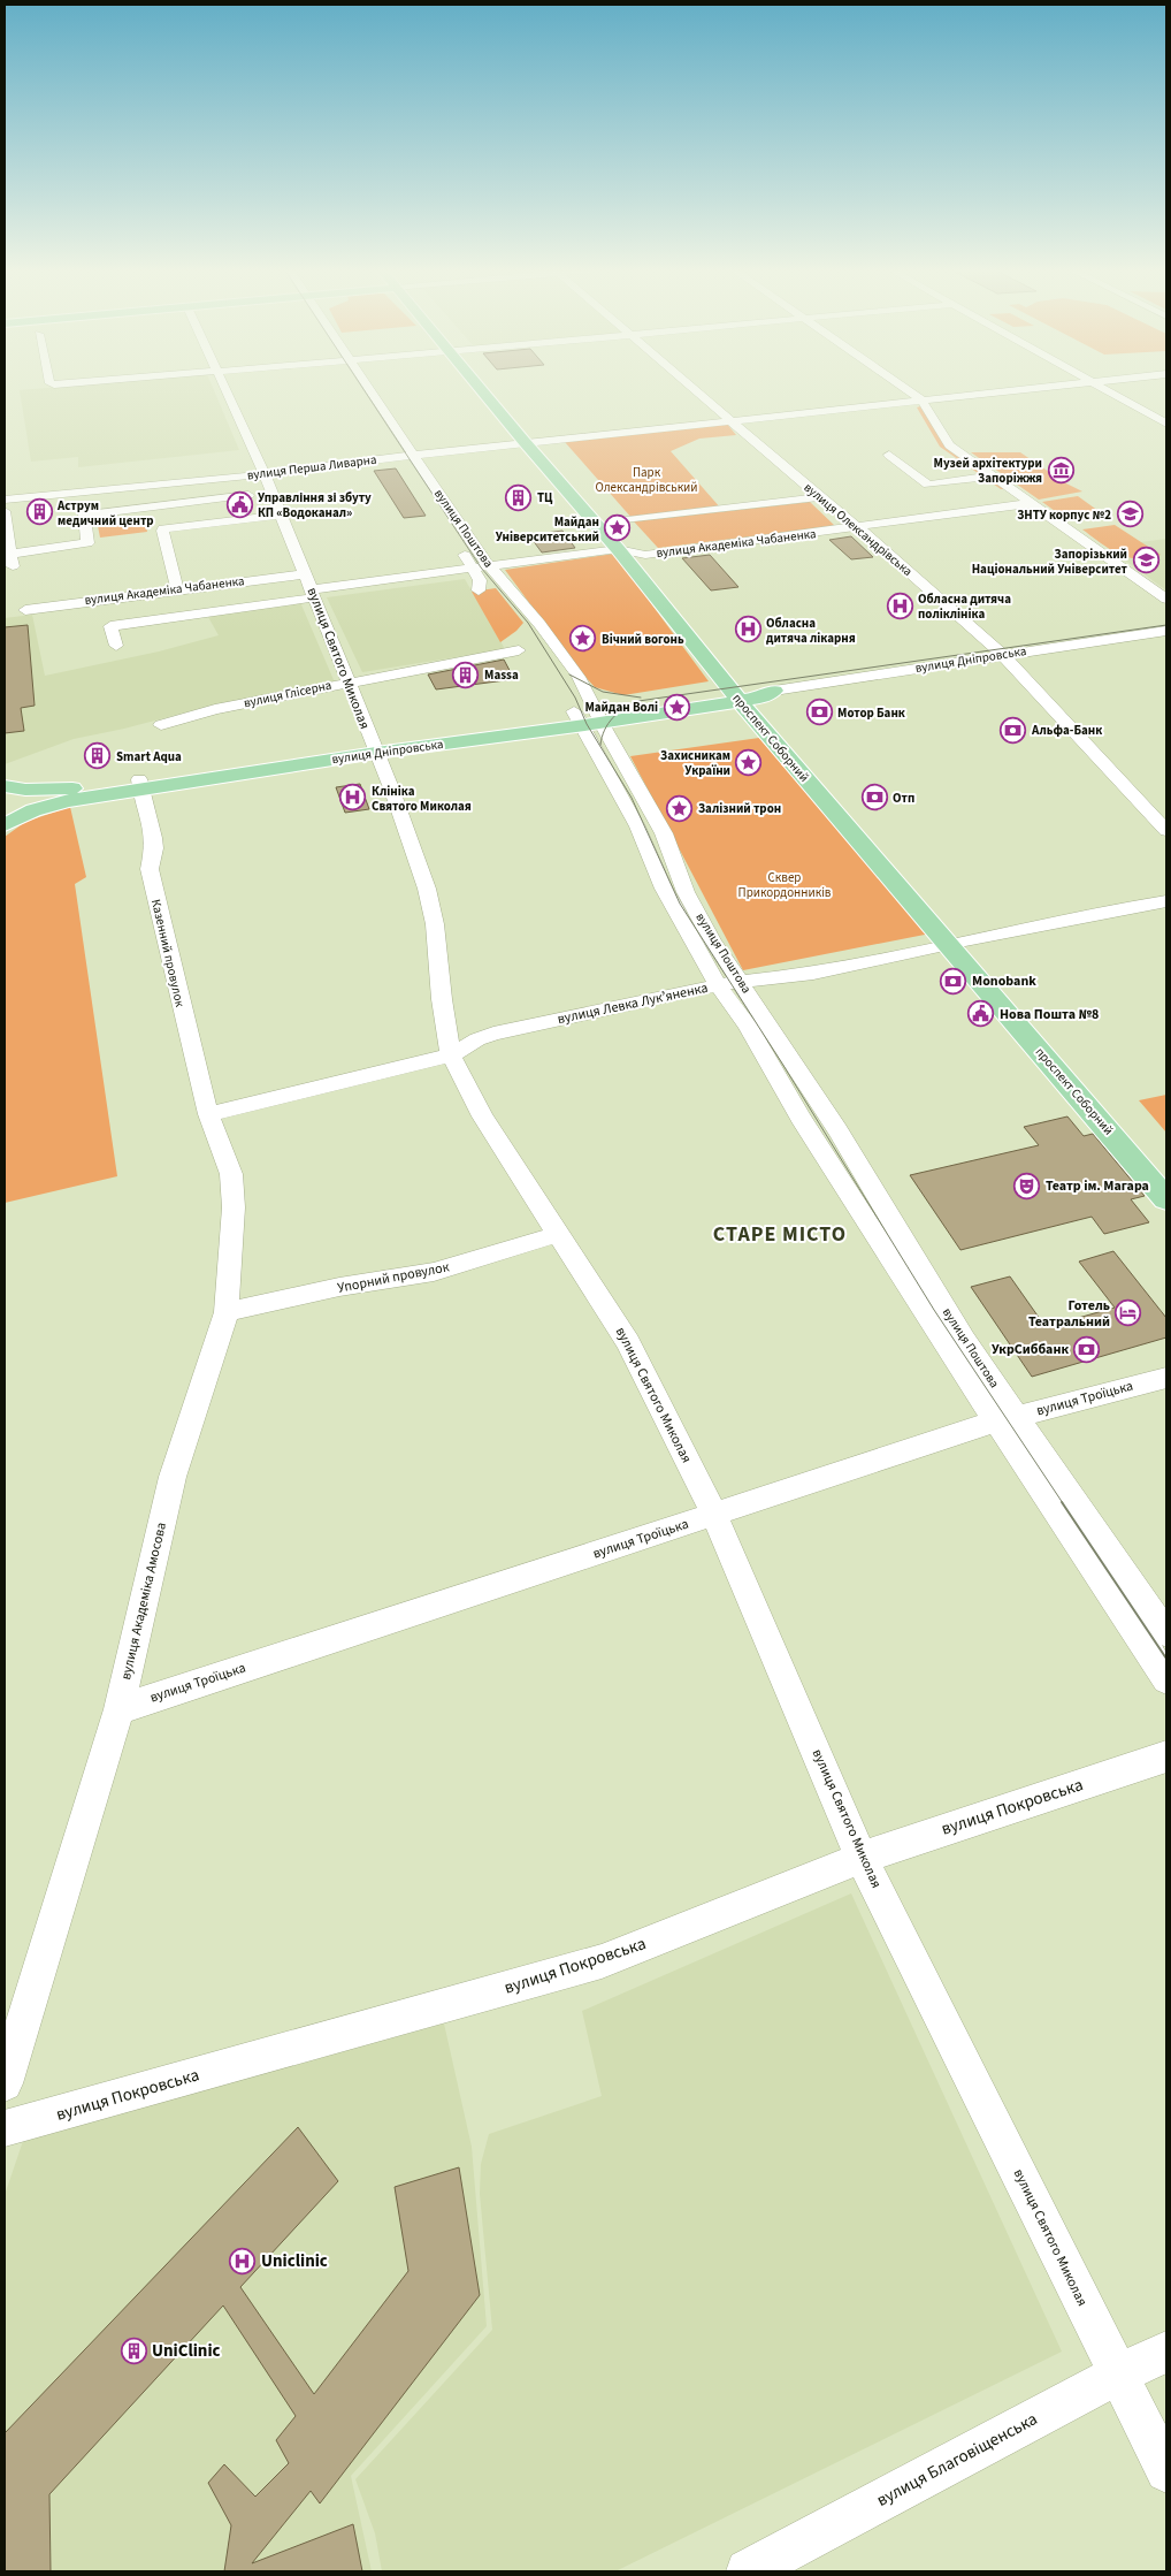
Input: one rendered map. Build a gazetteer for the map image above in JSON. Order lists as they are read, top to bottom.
{
  "streets": {
    "main road": ["вулиця Дніпровська", "проспект Соборний"],
    "street": [
      "вулиця Перша Ливарна",
      "вулиця Поштова",
      "вулиця Олександрівська",
      "вулиця Академіка Чабаненка",
      "вулиця Святого Миколая",
      "вулиця Глісерна",
      "Казенний провулок",
      "вулиця Левка Лукʼяненка",
      "Упорний провулок",
      "вулиця Троїцька",
      "вулиця Академіка Амосова",
      "вулиця Покровська",
      "вулиця Благовіщенська"
    ]
  },
  "crossings": [
    ["вулиця Перша Ливарна", "вулиця Поштова"],
    ["вулиця Перша Ливарна", "вулиця Олександрівська"],
    ["вулиця Перша Ливарна", "вулиця Святого Миколая"],
    ["вулиця Перша Ливарна", "проспект Соборний"],
    ["вулиця Поштова", "вулиця Дніпровська"],
    ["вулиця Поштова", "вулиця Левка Лукʼяненка"],
    ["вулиця Поштова", "вулиця Троїцька"],
    ["вулиця Олександрівська", "вулиця Академіка Чабаненка"],
    ["вулиця Олександрівська", "вулиця Дніпровська"],
    ["вулиця Академіка Чабаненка", "вулиця Святого Миколая"],
    ["вулиця Академіка Чабаненка", "проспект Соборний"],
    ["вулиця Святого Миколая", "вулиця Дніпровська"],
    ["вулиця Святого Миколая", "вулиця Глісерна"],
    ["вулиця Святого Миколая", "вулиця Левка Лукʼяненка"],
    ["вулиця Святого Миколая", "Упорний провулок"],
    ["вулиця Святого Миколая", "вулиця Троїцька"],
    ["вулиця Святого Миколая", "вулиця Покровська"],
    ["вулиця Святого Миколая", "вулиця Благовіщенська"],
    ["вулиця Дніпровська", "проспект Соборний"],
    ["вулиця Дніпровська", "Казенний провулок"],
    ["проспект Соборний", "вулиця Левка Лукʼяненка"],
    ["Казенний провулок", "вулиця Левка Лукʼяненка"],
    ["Казенний провулок", "вулиця Академіка Амосова"],
    ["вулиця Левка Лукʼяненка", "вулиця Академіка Амосова"],
    ["Упорний провулок", "вулиця Академіка Амосова"],
    ["вулиця Троїцька", "вулиця Академіка Амосова"]
  ],
  "districts": ["СТАРЕ МІСТО"],
  "parks": ["Парк Олександрівський", "Сквер Прикордонників"],
  "places": {
    "museum": ["Музей архітектури Запоріжжя"],
    "building": [
      "ТЦ",
      "Аструм медичний центр",
      "Massa",
      "Smart Aqua",
      "UniСlinic"
    ],
    "public building": ["Управлiння зi збуту КП «Водоканал»", "Нова Пошта №8"],
    "school or university": ["ЗНТУ корпус №2", "Запорізький Національний Університет"],
    "place": [
      "Майдан Університетський",
      "Вічний вогонь",
      "Майдан Волі",
      "Захисникам України",
      "Залізний трон"
    ],
    "hospital": [
      "Обласна дитяча поліклініка",
      "Обласна дитяча лікарня",
      "Клініка Святого Миколая",
      "Uniclinic"
    ],
    "bank": [
      "Мотор Банк",
      "Альфа-Банк",
      "Отп",
      "Monobank",
      "УкрСиббанк"
    ],
    "theatre": ["Театр ім. Магара"],
    "hotel": ["Готель Театральний"]
  }
}
